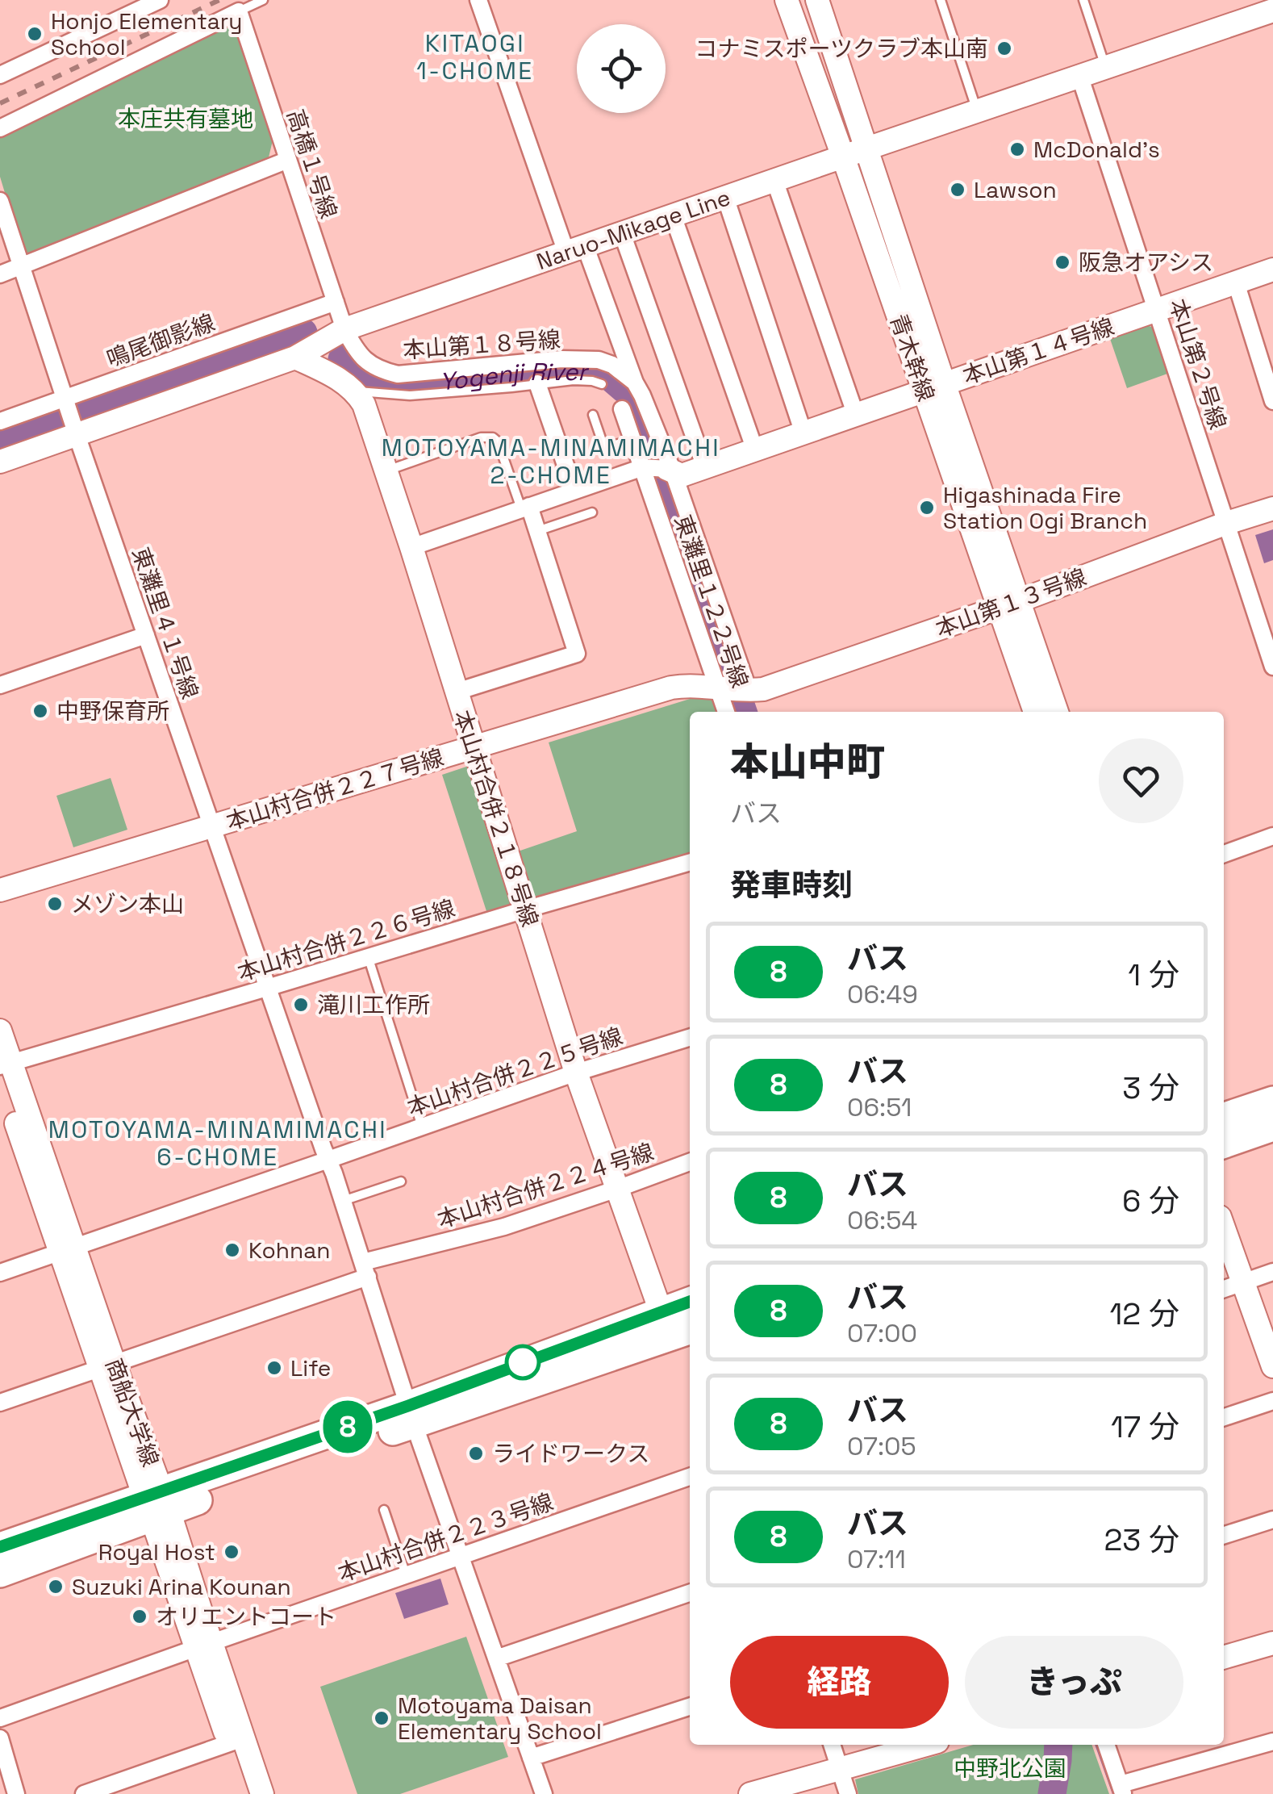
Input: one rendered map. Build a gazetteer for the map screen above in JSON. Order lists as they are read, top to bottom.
{
  "streets": {
    "street": [
      "高橋１号線",
      "Naruo-Mikage Line",
      "鳴尾御影線",
      "本山第１８号線",
      "本山第１４号線",
      "青木幹線",
      "本山第２号線",
      "東灘里１２２号線",
      "本山第１３号線",
      "東灘里４１号線",
      "本山村合併２２７号線",
      "本山村合併２１８号線",
      "本山村合併２２６号線",
      "本山村合併２２５号線",
      "本山村合併２２４号線",
      "商船大学線",
      "本山村合併２２３号線"
    ]
  },
  "crossings": [
    ["高橋１号線", "Naruo-Mikage Line"],
    ["高橋１号線", "鳴尾御影線"],
    ["高橋１号線", "本山第１８号線"],
    ["Naruo-Mikage Line", "鳴尾御影線"],
    ["Naruo-Mikage Line", "本山第１８号線"],
    ["Naruo-Mikage Line", "青木幹線"],
    ["Naruo-Mikage Line", "本山第２号線"],
    ["Naruo-Mikage Line", "東灘里４１号線"],
    ["鳴尾御影線", "東灘里４１号線"],
    ["本山第１４号線", "青木幹線"],
    ["本山第１４号線", "本山第２号線"],
    ["本山第１４号線", "東灘里１２２号線"],
    ["青木幹線", "本山第１３号線"],
    ["本山第２号線", "本山第１３号線"],
    ["東灘里１２２号線", "本山第１３号線"],
    ["東灘里１２２号線", "本山村合併２２７号線"],
    ["本山第１３号線", "本山村合併２２７号線"],
    ["東灘里４１号線", "本山村合併２２７号線"],
    ["東灘里４１号線", "本山村合併２２６号線"],
    ["東灘里４１号線", "本山村合併２２５号線"],
    ["東灘里４１号線", "本山村合併２２４号線"],
    ["東灘里４１号線", "本山村合併２２３号線"],
    ["本山村合併２２７号線", "本山村合併２１８号線"],
    ["本山村合併２１８号線", "本山村合併２２６号線"],
    ["本山村合併２１８号線", "本山村合併２２５号線"],
    ["本山村合併２１８号線", "本山村合併２２４号線"],
    ["本山村合併２２６号線", "商船大学線"],
    ["本山村合併２２５号線", "商船大学線"],
    ["本山村合併２２４号線", "商船大学線"],
    ["商船大学線", "本山村合併２２３号線"]
  ],
  "districts": ["KITAOGI 1-CHOME", "MOTOYAMA-MINAMIMACHI 2-CHOME", "MOTOYAMA-MINAMIMACHI 6-CHOME"],
  "water": ["Yogenji River"],
  "parks": ["本庄共有墓地", "中野北公園"],
  "places": [
    "Honjo Elementary School",
    "コナミスポーツクラブ本山南",
    "McDonald's",
    "Lawson",
    "阪急オアシス",
    "Higashinada Fire Station Ogi Branch",
    "中野保育所",
    "メゾン本山",
    "滝川工作所",
    "Kohnan",
    "Life",
    "ライドワークス",
    "Royal Host",
    "Suzuki Arina Kounan",
    "オリエントコート",
    "Motoyama Daisan Elementary School"
  ],
  "lines": ["bus line 8"],
  "page": {
    "on_map": "8",
    "heading": [
      ["本山中町", "バス"],
      "発車時刻"
    ],
    "list": [
      {
        "mark": "8",
        "name": "バス",
        "note": "06:49",
        "value": "1 分"
      },
      {
        "mark": "8",
        "name": "バス",
        "note": "06:51",
        "value": "3 分"
      },
      {
        "mark": "8",
        "name": "バス",
        "note": "06:54",
        "value": "6 分"
      },
      {
        "mark": "8",
        "name": "バス",
        "note": "07:00",
        "value": "12 分"
      },
      {
        "mark": "8",
        "name": "バス",
        "note": "07:05",
        "value": "17 分"
      },
      {
        "mark": "8",
        "name": "バス",
        "note": "07:11",
        "value": "23 分"
      }
    ],
    "buttons": ["経路", "きっぷ"]
  }
}
